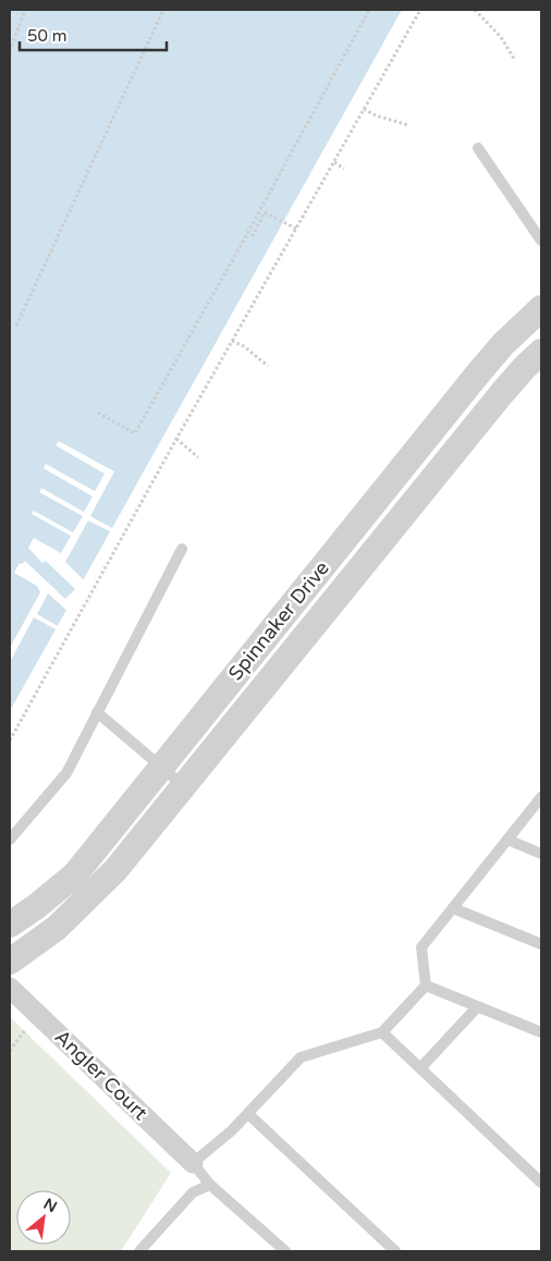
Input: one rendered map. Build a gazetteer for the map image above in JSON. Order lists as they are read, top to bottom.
{
  "streets": {
    "street": ["Spinnaker Drive", "Angler Court"]
  },
  "scale_bar": "50 m",
  "north": "top right"
}
